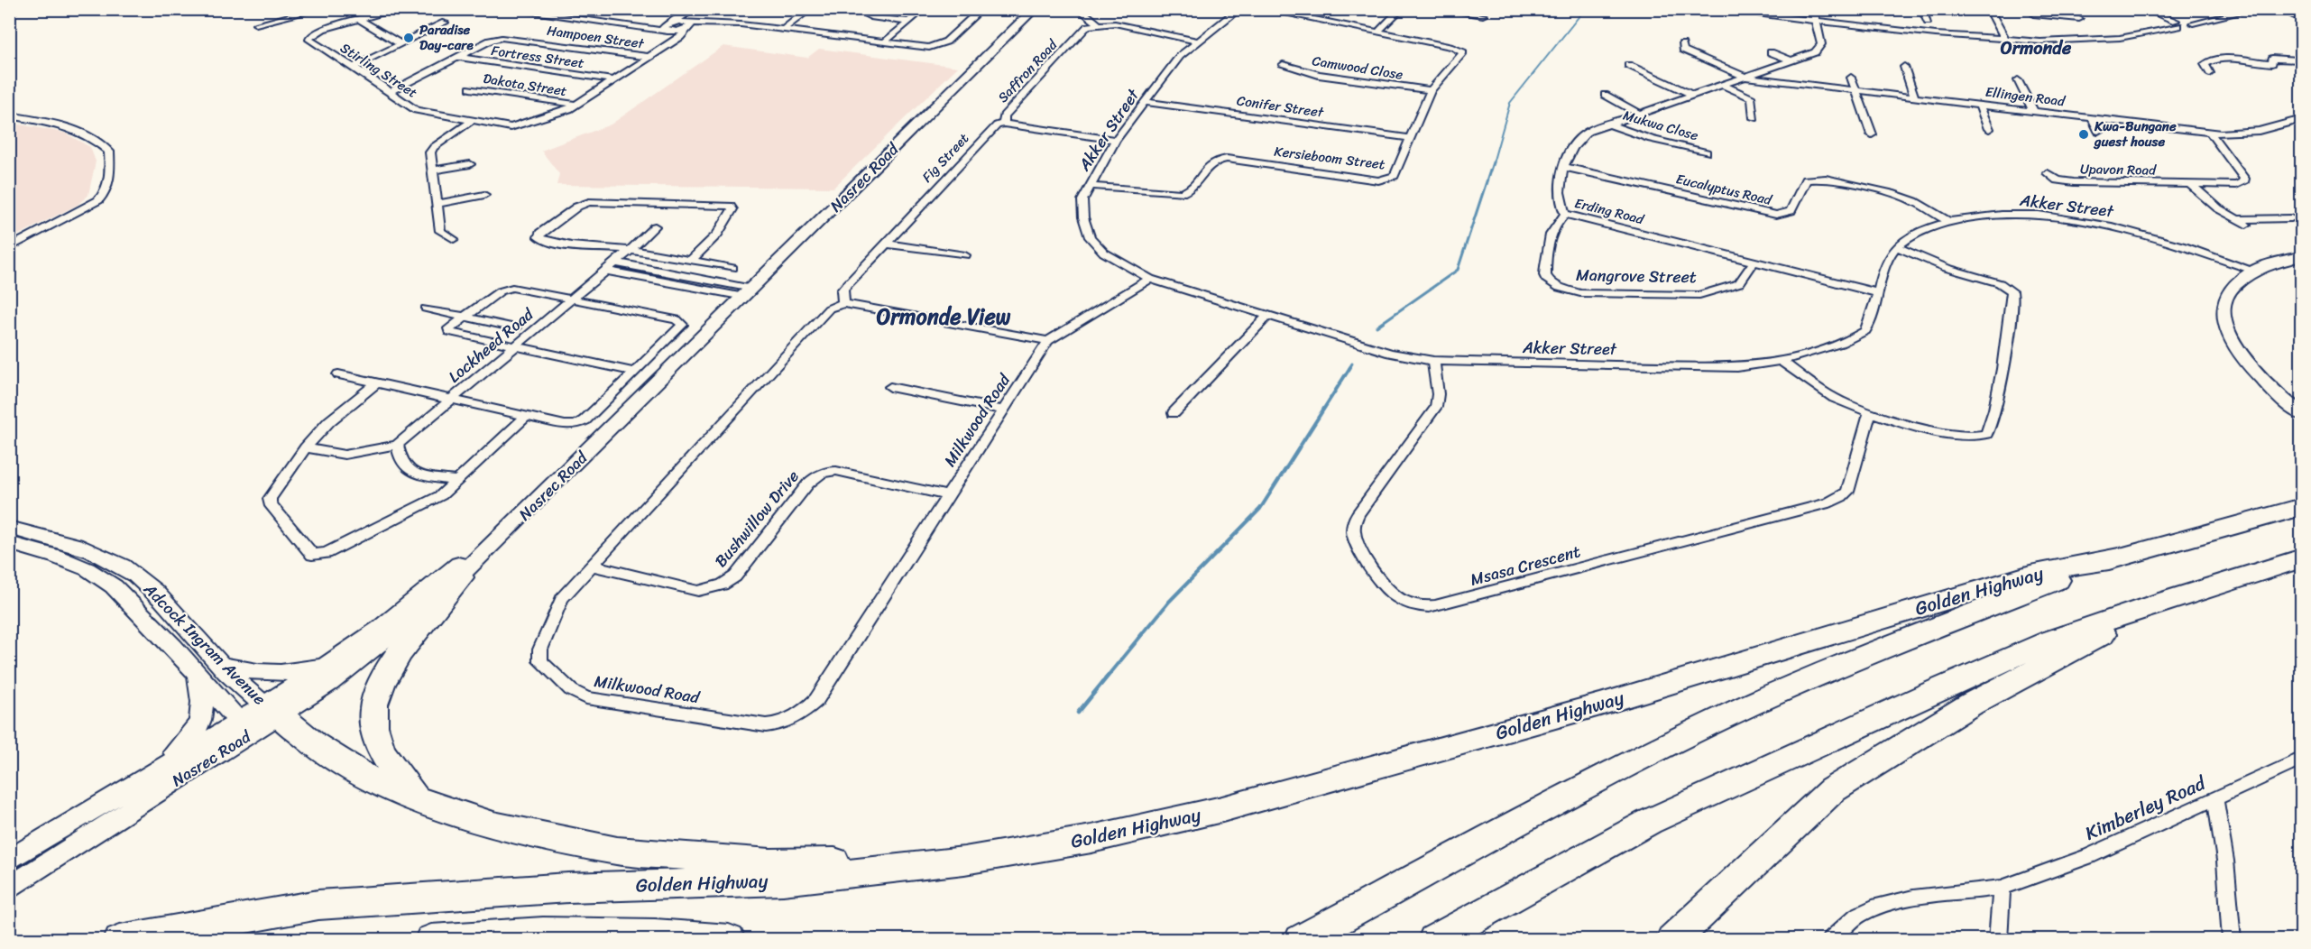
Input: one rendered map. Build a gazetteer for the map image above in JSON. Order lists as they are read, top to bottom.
{
  "streets": {
    "highway": ["Golden Highway"],
    "main road": ["Nasrec Road", "Adcock Ingram Avenue"],
    "street": [
      "Hampoen Street",
      "Fortress Street",
      "Camwood Close",
      "Stirling Street",
      "Saffron Road",
      "Dakota Street",
      "Ellingen Road",
      "Conifer Street",
      "Mukwa Close",
      "Akker Street",
      "Fig Street",
      "Kersieboom Street",
      "Upavon Road",
      "Eucalyptus Road",
      "Erding Road",
      "Mangrove Street",
      "Lockheed Road",
      "Milkwood Road",
      "Bushwillow Drive",
      "Msasa Crescent",
      "Kimberley Road"
    ]
  },
  "crossings": [
    ["Hampoen Street", "Fortress Street"],
    ["Hampoen Street", "Stirling Street"],
    ["Fortress Street", "Stirling Street"],
    ["Camwood Close", "Kersieboom Street"],
    ["Stirling Street", "Dakota Street"],
    ["Saffron Road", "Fig Street"],
    ["Ellingen Road", "Upavon Road"],
    ["Ellingen Road", "Erding Road"],
    ["Conifer Street", "Akker Street"],
    ["Conifer Street", "Kersieboom Street"],
    ["Mukwa Close", "Erding Road"],
    ["Akker Street", "Kersieboom Street"],
    ["Akker Street", "Eucalyptus Road"],
    ["Akker Street", "Erding Road"],
    ["Akker Street", "Milkwood Road"],
    ["Akker Street", "Msasa Crescent"],
    ["Fig Street", "Milkwood Road"],
    ["Nasrec Road", "Adcock Ingram Avenue"],
    ["Eucalyptus Road", "Erding Road"],
    ["Erding Road", "Mangrove Street"],
    ["Milkwood Road", "Bushwillow Drive"]
  ],
  "districts": ["Ormonde", "Ormonde View"],
  "places": ["Paradise Day-care", "Kwa-Bungane guest house"]
}
